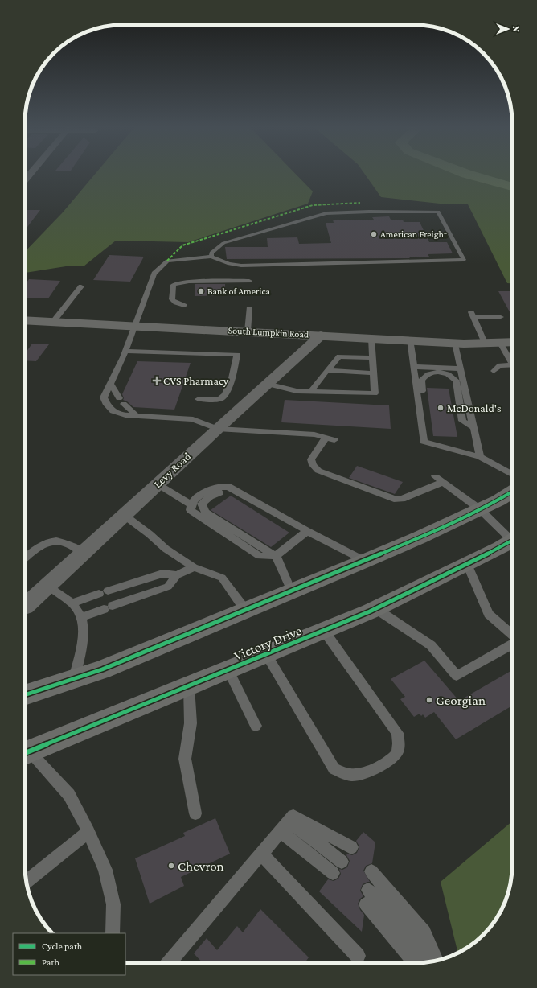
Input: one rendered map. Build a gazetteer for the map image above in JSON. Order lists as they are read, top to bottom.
{
  "streets": {
    "highway": ["Victory Drive"],
    "main road": ["South Lumpkin Road"],
    "street": ["Levy Road"]
  },
  "crossings": [
    ["South Lumpkin Road", "Levy Road"]
  ],
  "places": {
    "other": [
      "American Freight",
      "Bank of America",
      "McDonald's",
      "Georgian",
      "Chevron"
    ],
    "health": ["CVS Pharmacy"]
  },
  "legend": ["Cycle path", "Path"],
  "north": "right"
}
